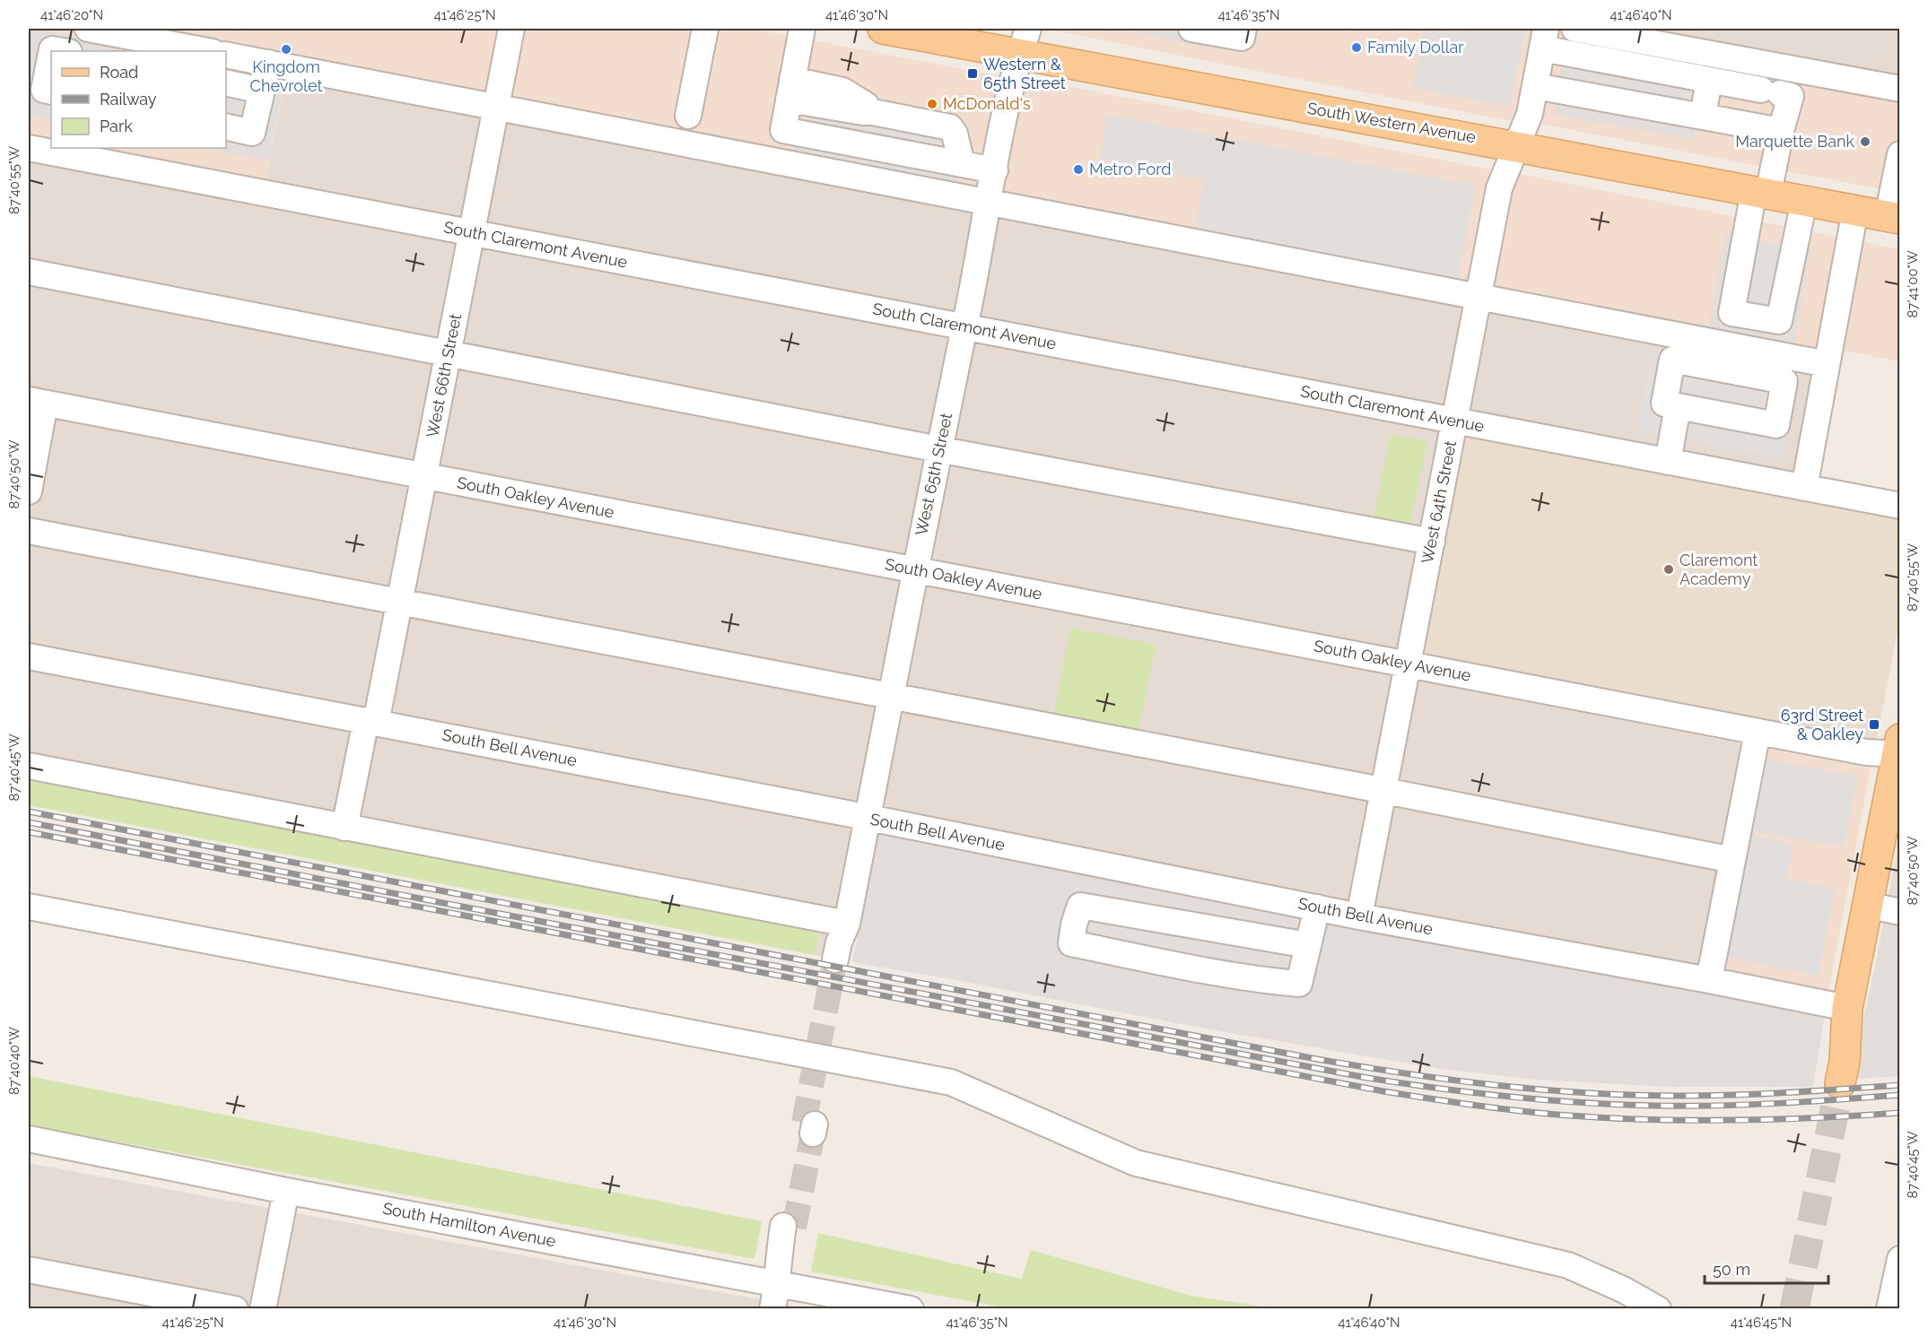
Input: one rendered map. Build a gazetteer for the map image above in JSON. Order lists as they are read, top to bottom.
{
  "streets": {
    "main road": ["South Western Avenue"],
    "street": [
      "South Claremont Avenue",
      "West 66th Street",
      "West 65th Street",
      "South Oakley Avenue",
      "West 64th Street",
      "South Bell Avenue",
      "South Hamilton Avenue"
    ]
  },
  "crossings": [
    ["South Western Avenue", "West 65th Street"],
    ["South Western Avenue", "West 64th Street"],
    ["South Claremont Avenue", "West 66th Street"],
    ["South Claremont Avenue", "West 65th Street"],
    ["South Claremont Avenue", "West 64th Street"],
    ["West 66th Street", "South Oakley Avenue"],
    ["West 66th Street", "South Bell Avenue"],
    ["West 65th Street", "South Oakley Avenue"],
    ["West 65th Street", "South Bell Avenue"],
    ["South Oakley Avenue", "West 64th Street"],
    ["West 64th Street", "South Bell Avenue"]
  ],
  "places": {
    "other": [
      "Family Dollar",
      "Kingdom Chevrolet",
      "McDonald's",
      "Marquette Bank",
      "Metro Ford",
      "Claremont Academy"
    ],
    "transit": ["Western & 65th Street", "63rd Street & Oakley"]
  },
  "legend": ["Road", "Railway", "Park"],
  "scale_bar": "50 m",
  "coordinates": [
    "41°46'20\"N",
    "41°46'25\"N",
    "41°46'30\"N",
    "41°46'35\"N",
    "41°46'40\"N",
    "87°40'55\"W",
    "87°41'00\"W",
    "87°40'50\"W",
    "87°40'45\"W",
    "87°40'40\"W",
    "41°46'45\"N"
  ]
}
